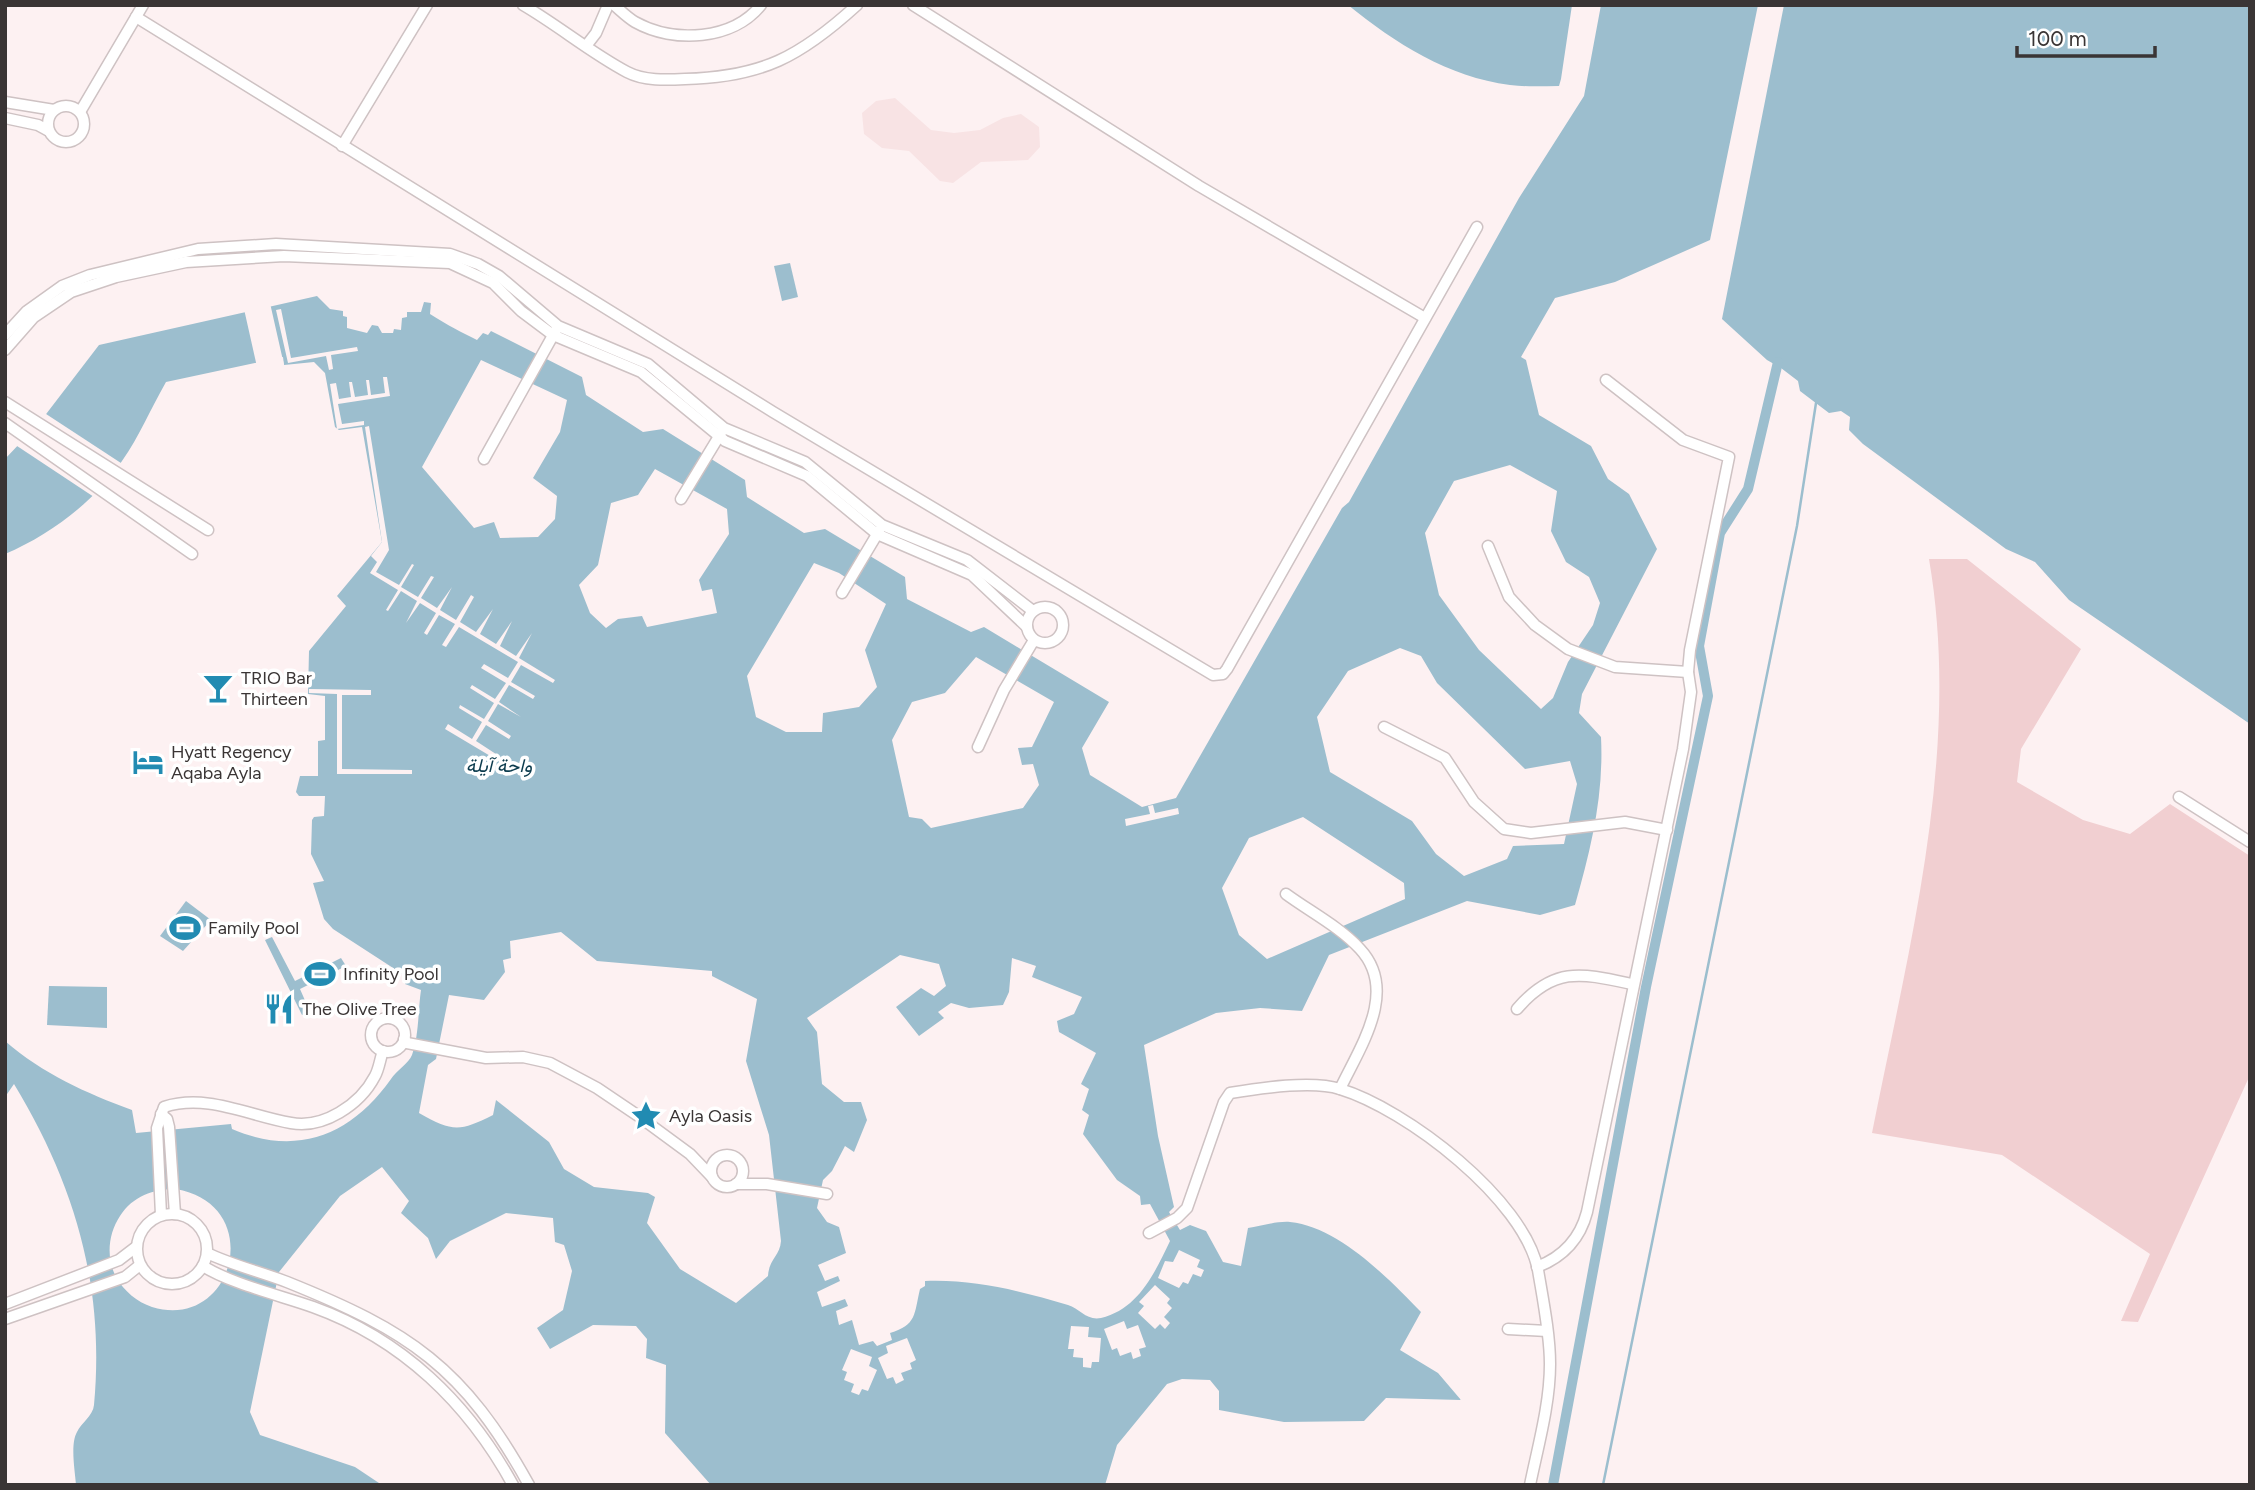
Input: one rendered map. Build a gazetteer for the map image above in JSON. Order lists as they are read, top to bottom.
{
  "water": ["واحة آيلة"],
  "places": {
    "bar": ["TRIO Bar Thirteen"],
    "hotel": ["Hyatt Regency Aqaba Ayla"],
    "sports": ["Family Pool", "Infinity Pool"],
    "restaurant": ["The Olive Tree"],
    "place": ["Ayla Oasis"]
  },
  "scale_bar": "100 m"
}
